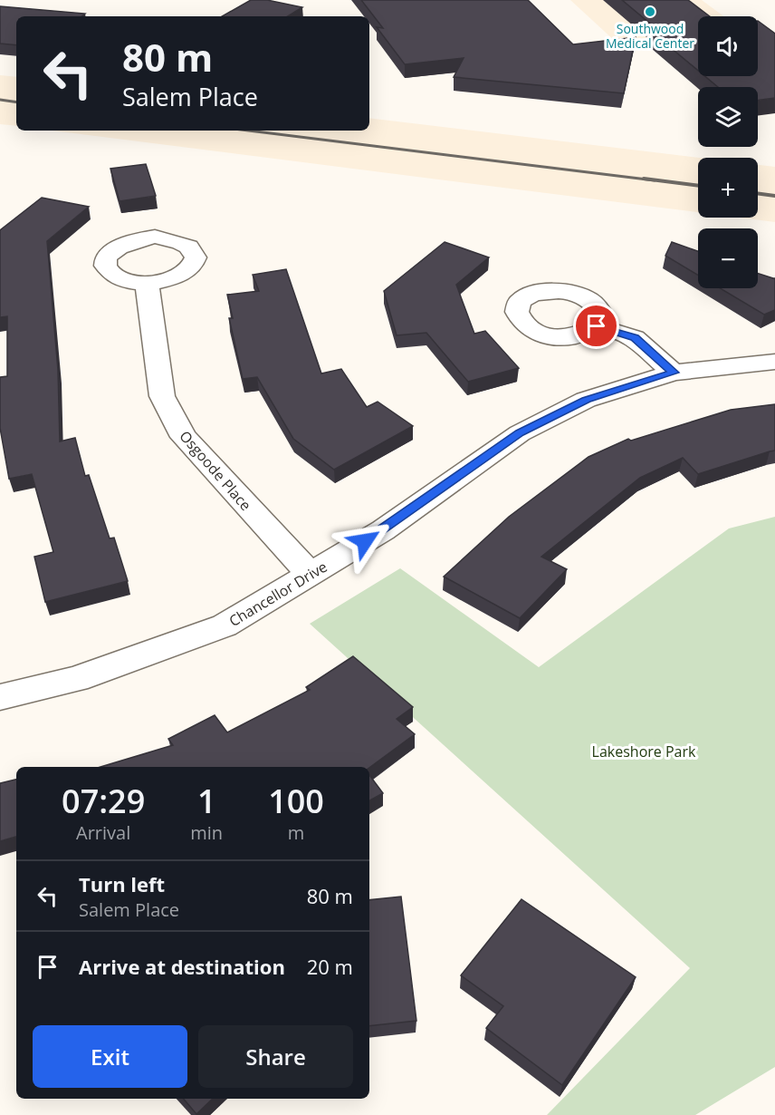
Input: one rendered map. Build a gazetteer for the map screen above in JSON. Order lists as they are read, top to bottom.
{
  "streets": {
    "street": ["Osgoode Place", "Chancellor Drive"]
  },
  "crossings": [
    ["Osgoode Place", "Chancellor Drive"]
  ],
  "parks": ["Lakeshore Park"],
  "places": ["Southwood Medical Center"],
  "page": {
    "map_buttons": ["+", "−"],
    "turn": ["80 m", "Salem Place"],
    "eta": [
      "07:29",
      "Arrival",
      "1",
      "min",
      "100",
      "m"
    ],
    "list": [
      {
        "name": "Turn left",
        "note": "Salem Place",
        "value": "80 m"
      },
      {
        "name": "Arrive at destination",
        "value": "20 m"
      }
    ],
    "buttons": ["Exit", "Share"]
  }
}
